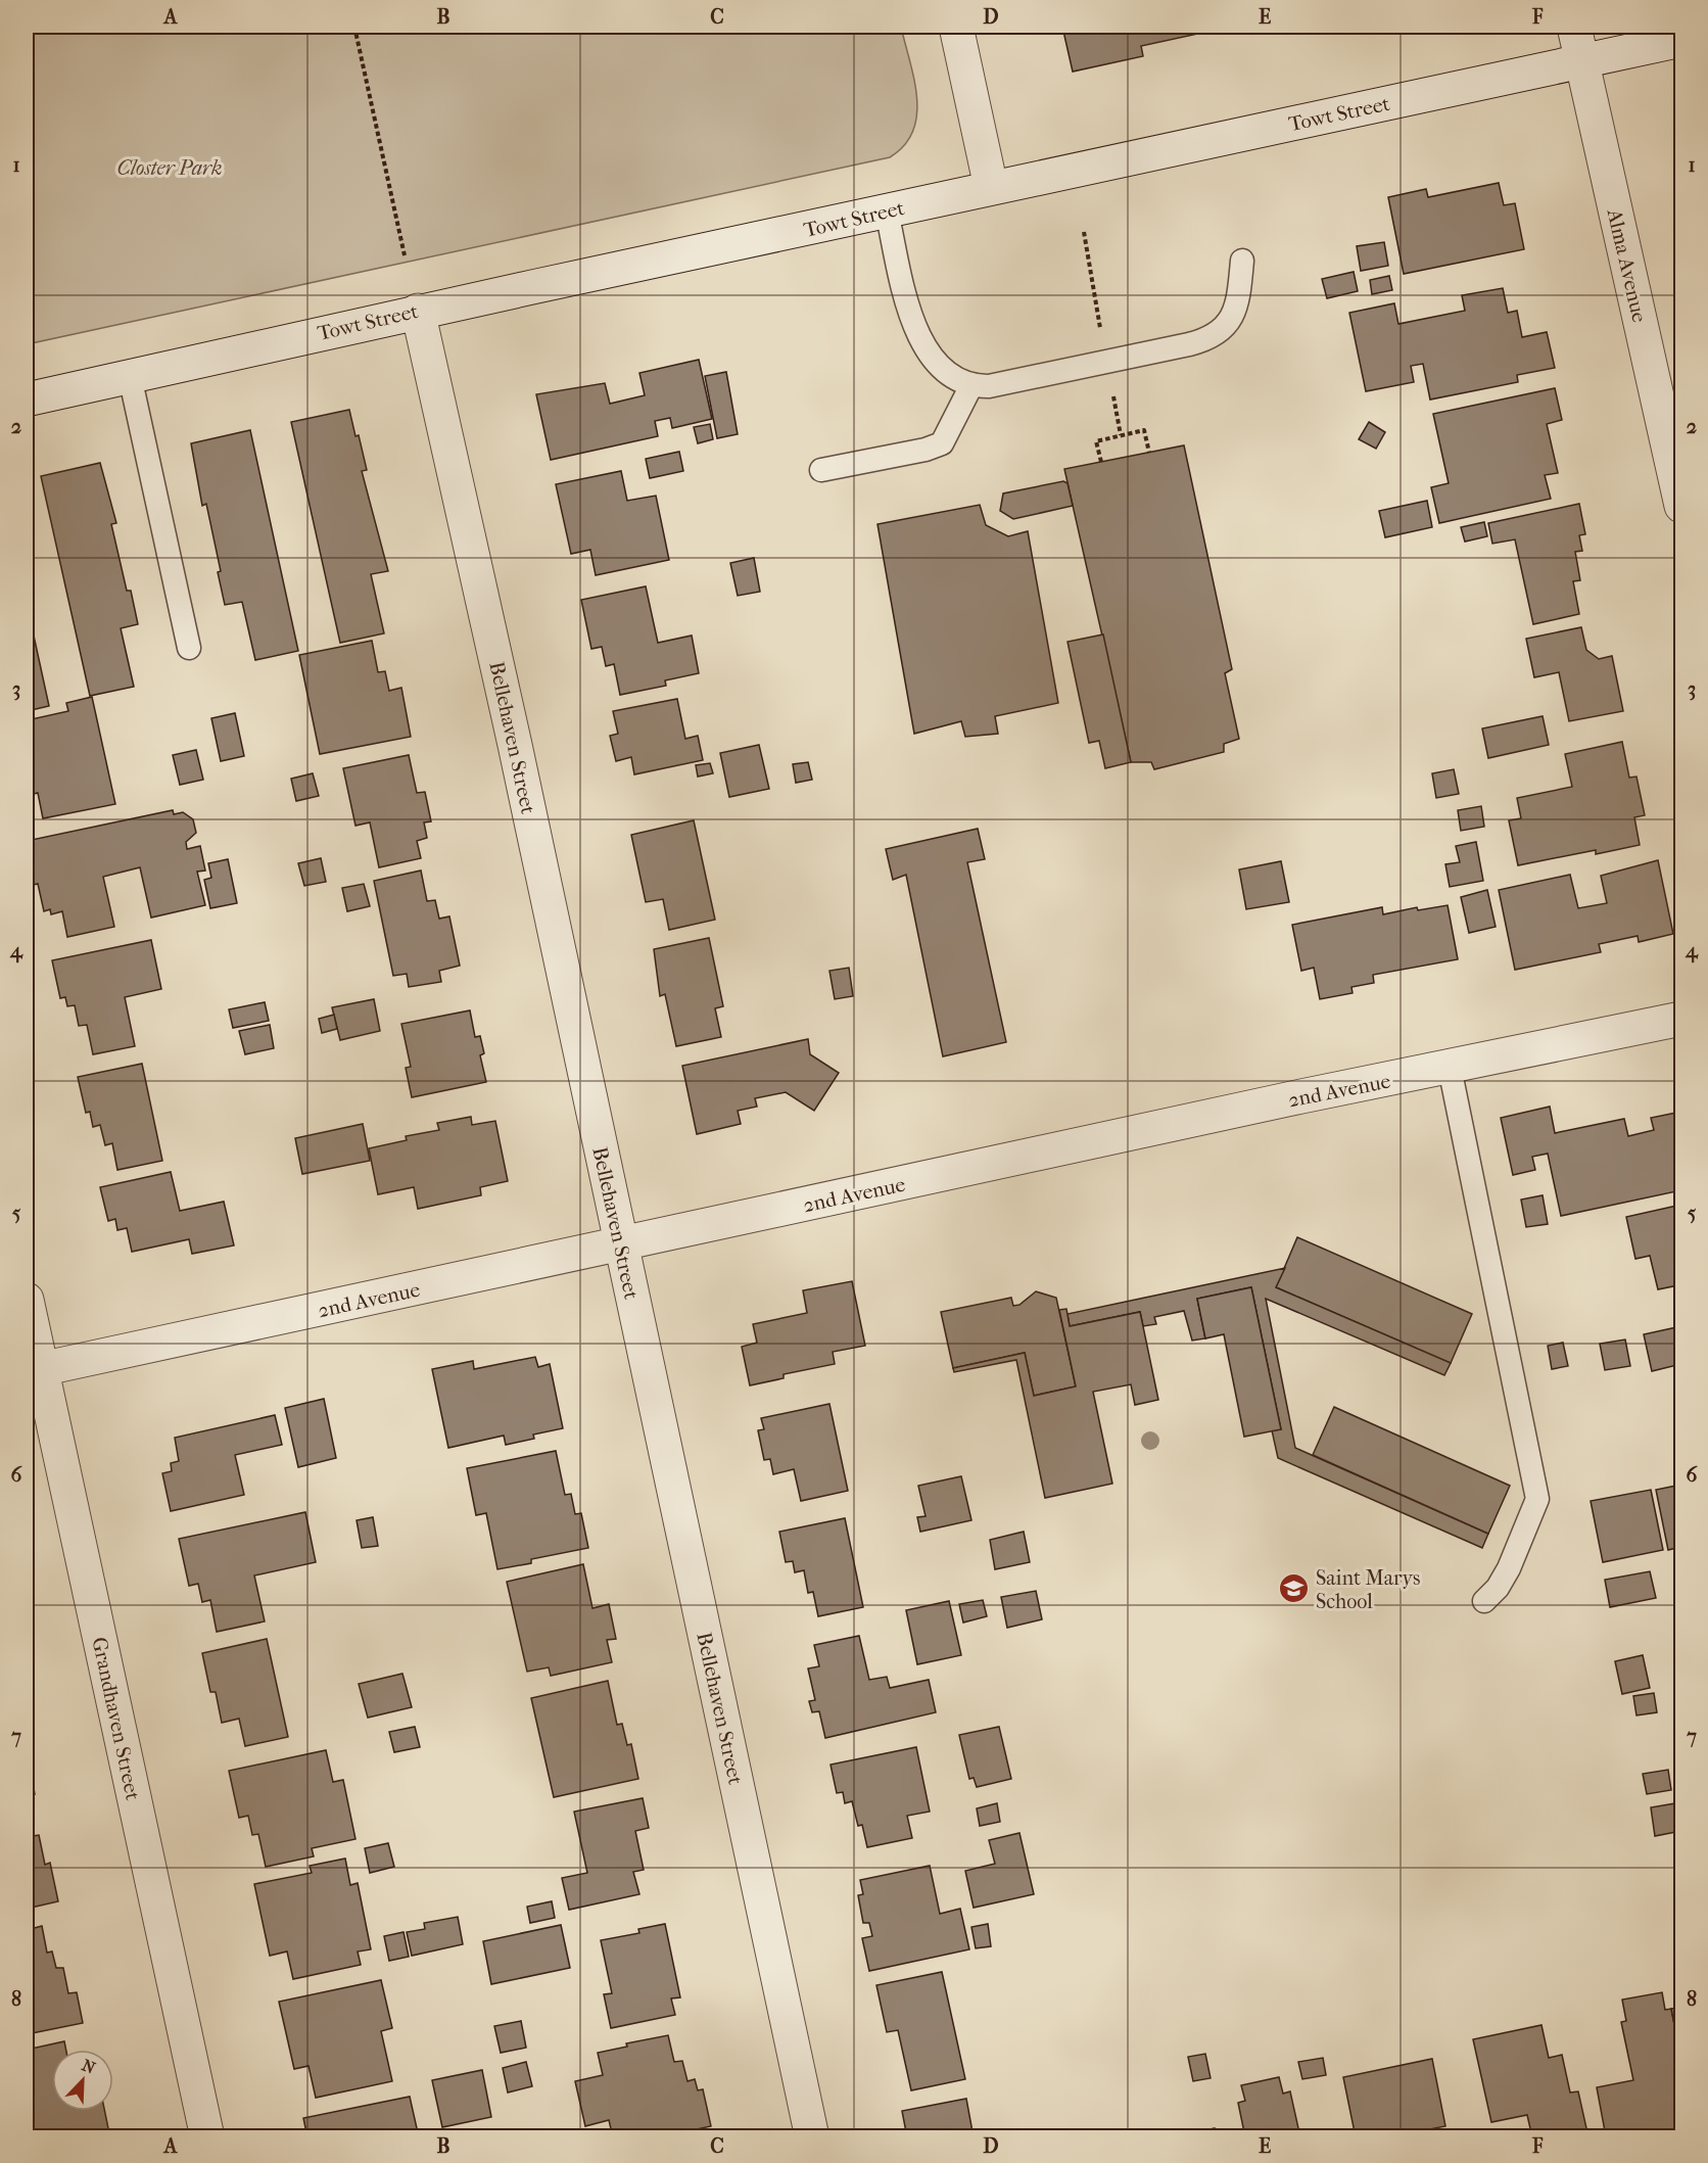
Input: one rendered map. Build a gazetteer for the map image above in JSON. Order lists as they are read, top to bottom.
{
  "streets": {
    "street": [
      "Towt Street",
      "Alma Avenue",
      "Bellehaven Street",
      "2nd Avenue",
      "Grandhaven Street"
    ]
  },
  "crossings": [
    ["Towt Street", "Alma Avenue"],
    ["Towt Street", "Bellehaven Street"],
    ["Bellehaven Street", "2nd Avenue"],
    ["2nd Avenue", "Grandhaven Street"]
  ],
  "parks": ["Closter Park"],
  "places": {
    "school or university": ["Saint Marys School"]
  },
  "north": "top right",
  "grid": {
    "columns": [
      "A",
      "B",
      "C",
      "D",
      "E",
      "F"
    ],
    "rows": [
      "1",
      "2",
      "3",
      "4",
      "5",
      "6",
      "7",
      "8"
    ]
  }
}
